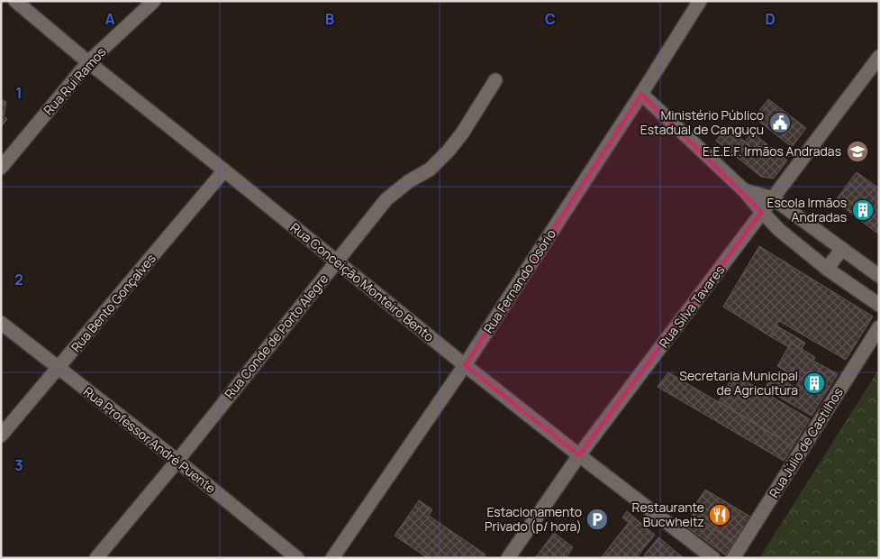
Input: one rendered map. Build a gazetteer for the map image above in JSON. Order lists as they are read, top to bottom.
{
  "streets": {
    "street": [
      "Rua Rui Ramos",
      "Rua Fernando Osório",
      "Rua Conceição Monteiro Bento",
      "Rua Bento Gonçalves",
      "Rua Silva Tavares",
      "Rua Conde de Porto Alegre",
      "Rua Professor André Puente",
      "Rua Júlio de Castilhos"
    ]
  },
  "crossings": [
    ["Rua Rui Ramos", "Rua Conceição Monteiro Bento"],
    ["Rua Fernando Osório", "Rua Conceição Monteiro Bento"],
    ["Rua Conceição Monteiro Bento", "Rua Bento Gonçalves"],
    ["Rua Conceição Monteiro Bento", "Rua Silva Tavares"],
    ["Rua Conceição Monteiro Bento", "Rua Conde de Porto Alegre"],
    ["Rua Bento Gonçalves", "Rua Professor André Puente"],
    ["Rua Conde de Porto Alegre", "Rua Professor André Puente"]
  ],
  "places": {
    "public building": ["Ministério Público Estadual de Canguçu"],
    "school or university": ["E.E.E.F. Irmãos Andradas"],
    "building": ["Escola Irmãos Andradas", "Secretaria Municipal de Agricultura"],
    "restaurant": ["Restaurante Bucwheitz"],
    "parking": ["Estacionamento Privado (p/ hora)"]
  },
  "grid": {
    "columns": [
      "A",
      "B",
      "C",
      "D"
    ],
    "rows": ["1", "2", "3"]
  }
}
